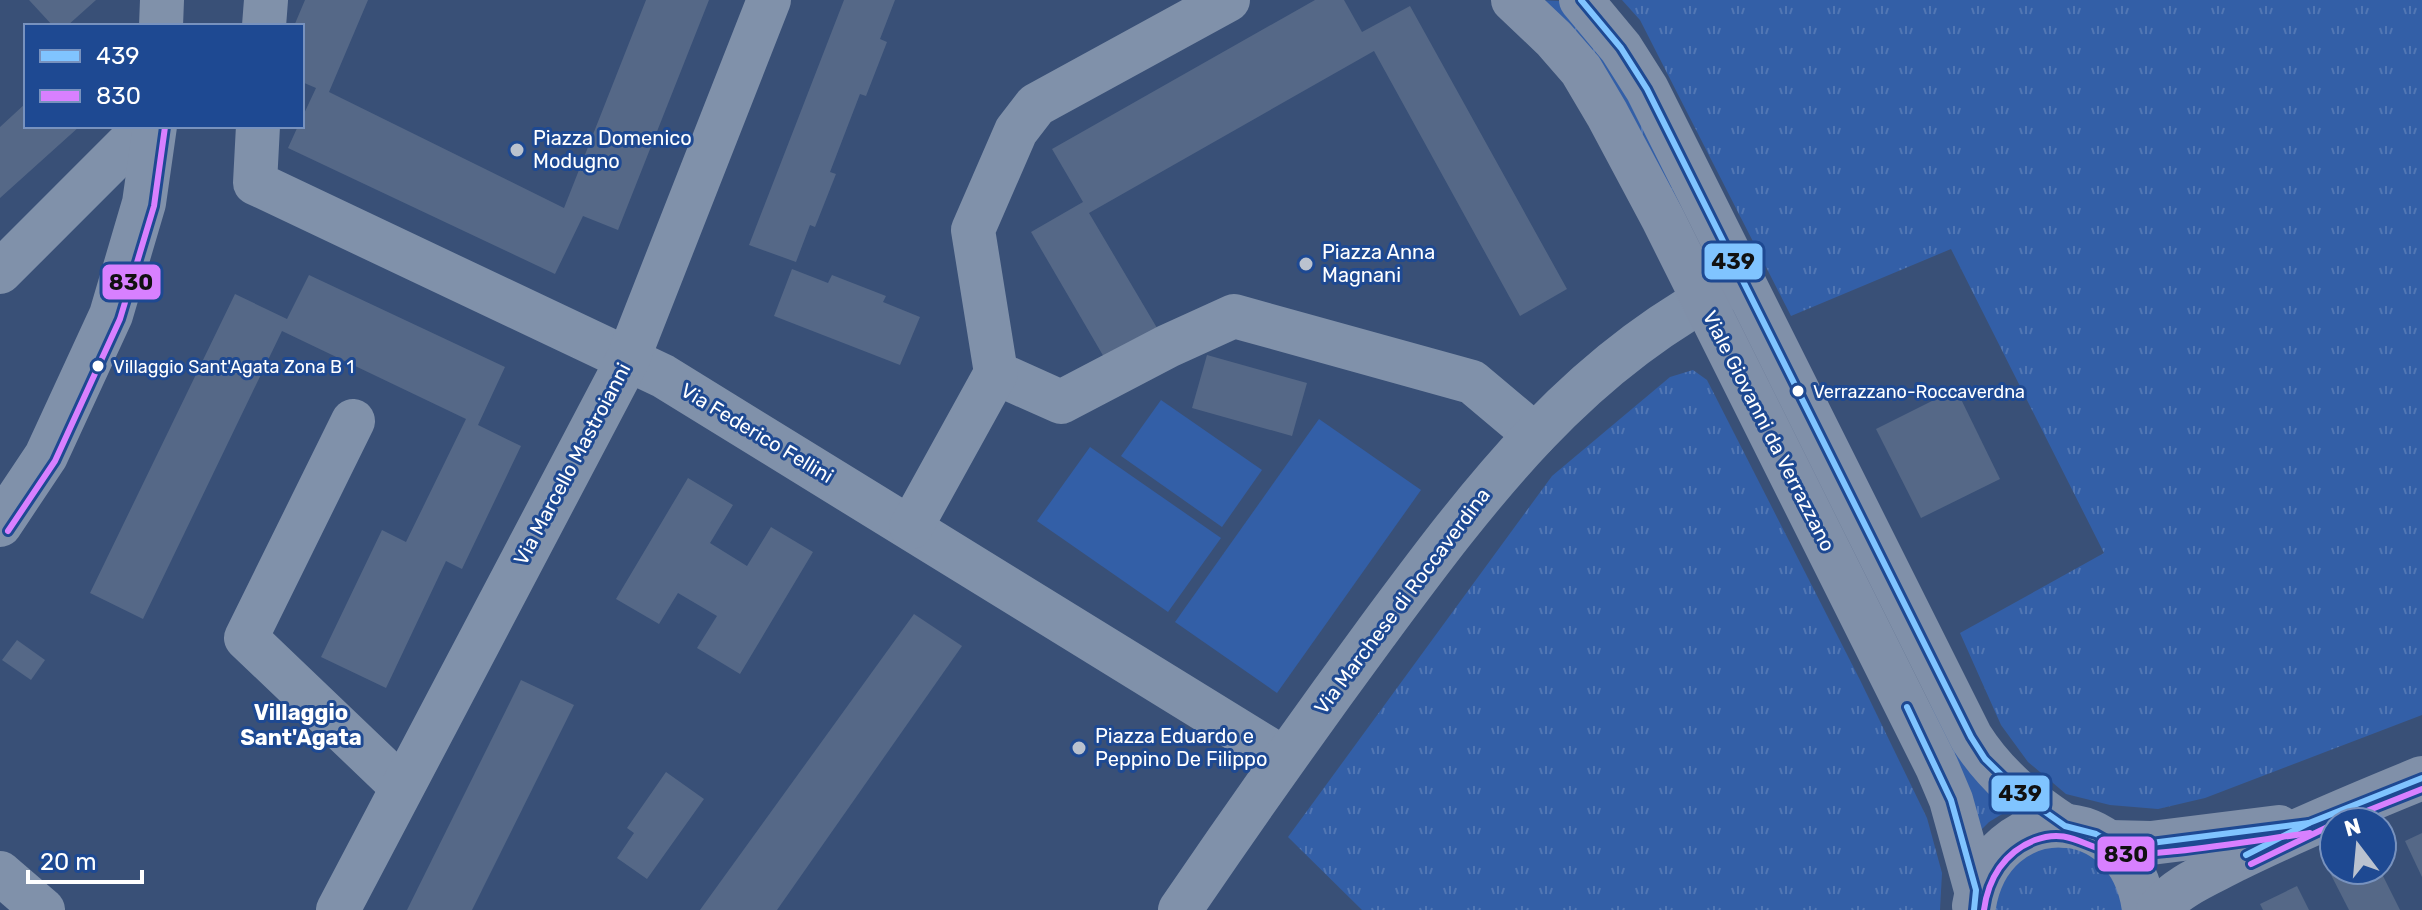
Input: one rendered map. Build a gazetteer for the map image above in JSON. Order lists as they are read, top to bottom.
{
  "streets": {
    "main road": ["Viale Giovanni da Verrazzano"],
    "street": ["Via Federico Fellini", "Via Marcello Mastroianni", "Via Marchese di Roccaverdina"]
  },
  "crossings": [
    ["Viale Giovanni da Verrazzano", "Via Marchese di Roccaverdina"],
    ["Via Federico Fellini", "Via Marcello Mastroianni"],
    ["Via Federico Fellini", "Via Marchese di Roccaverdina"]
  ],
  "districts": ["Villaggio Sant'Agata"],
  "places": [
    "Piazza Domenico Modugno",
    "Piazza Anna Magnani",
    "Villaggio Sant'Agata Zona B 1",
    "Verrazzano-Roccaverdna",
    "Piazza Eduardo e Peppino De Filippo"
  ],
  "lines": ["transit line 439", "transit line 830"],
  "legend": ["439", "830"],
  "scale_bar": "20 m",
  "north": "top"
}
